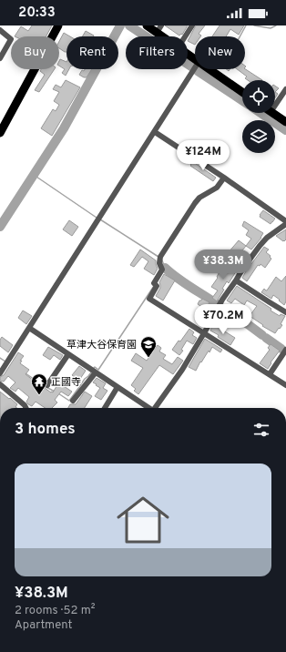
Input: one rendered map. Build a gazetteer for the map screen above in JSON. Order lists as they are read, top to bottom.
{
  "places": {
    "school or university": ["草津大谷保育園"],
    "temple": ["正國寺"]
  },
  "page": {
    "status": "20:33",
    "chip": [
      "Buy",
      "Rent",
      "Filters",
      "New"
    ],
    "price": ["¥124M", "¥38.3M", "¥70.2M"],
    "heading": "3 homes",
    "list": [
      {
        "name": "¥38.3M",
        "note": "2 rooms · 52 m² · Apartment"
      }
    ]
  }
}
